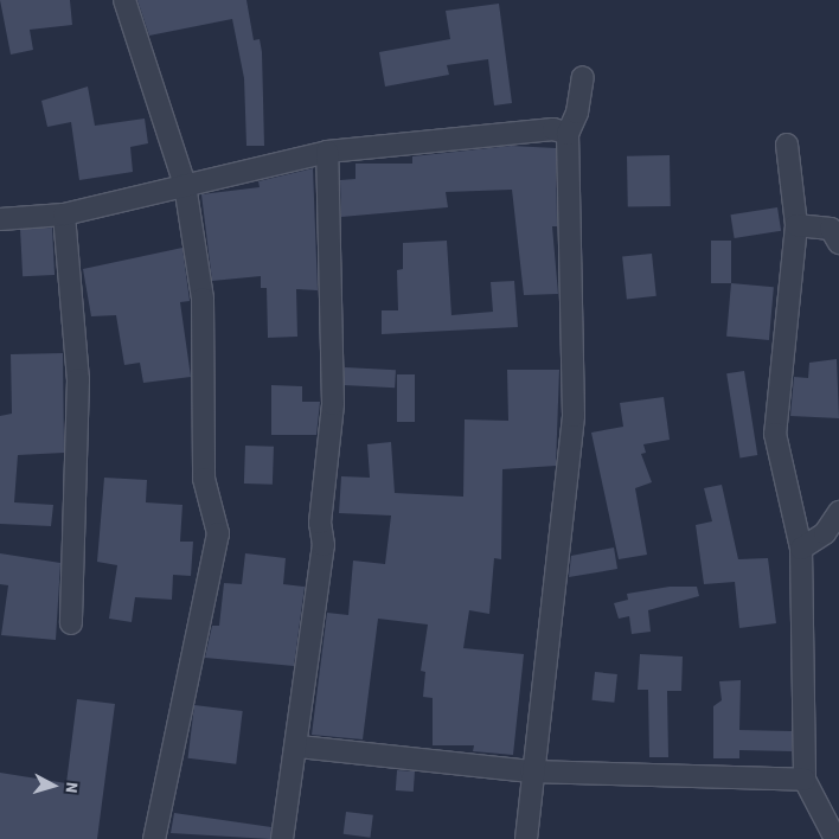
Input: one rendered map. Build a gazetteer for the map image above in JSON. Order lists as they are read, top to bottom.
{
  "north": "right"
}
